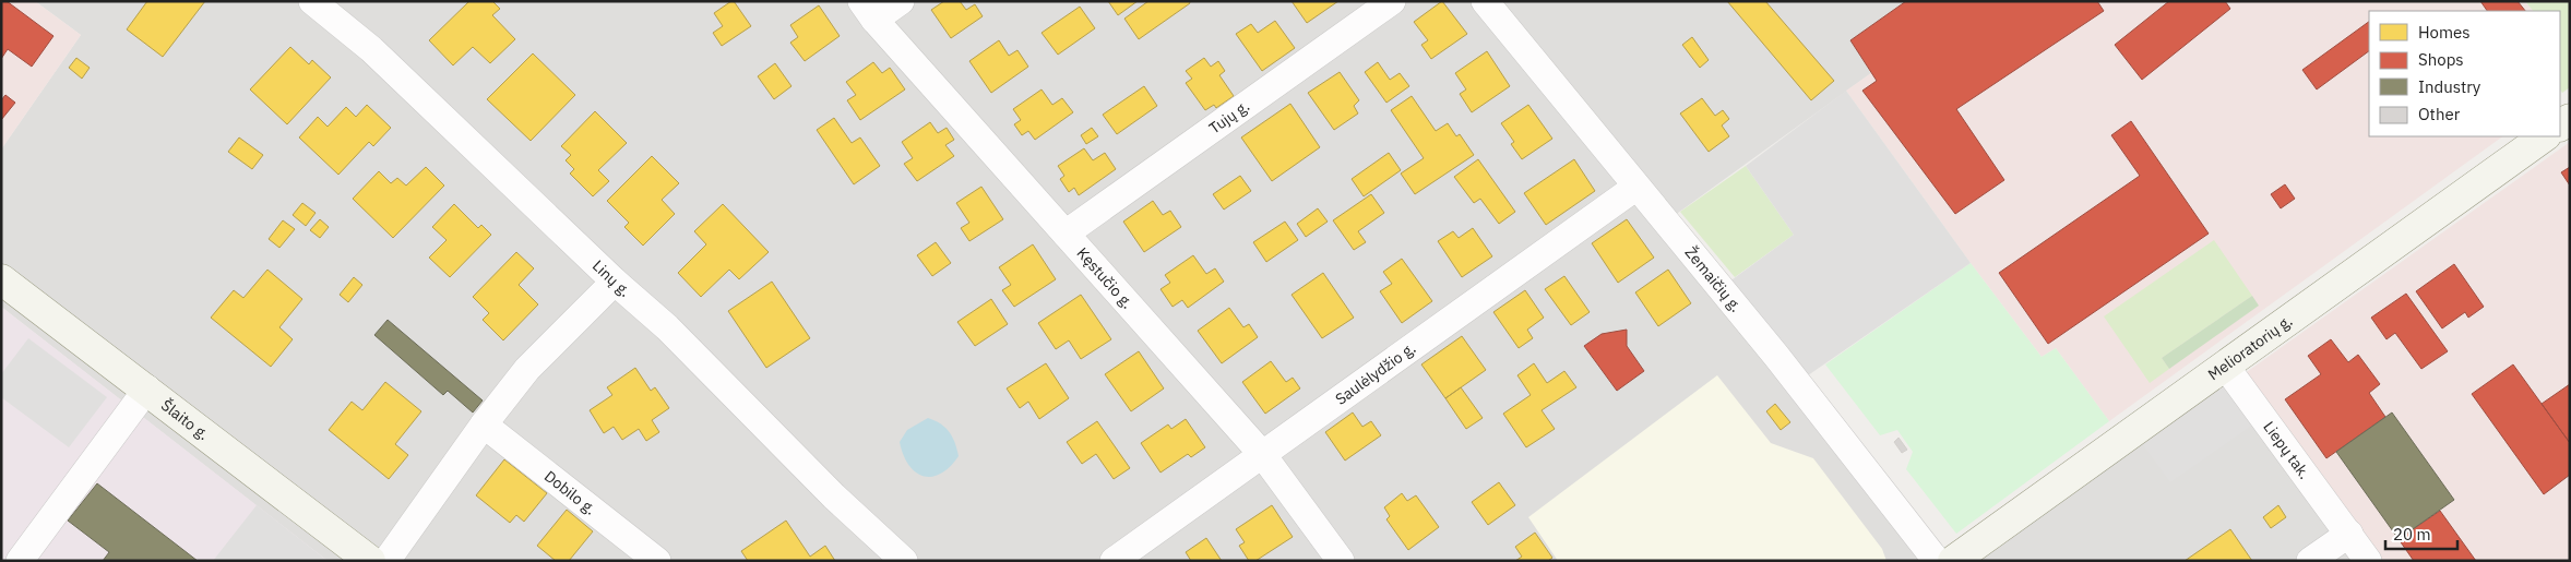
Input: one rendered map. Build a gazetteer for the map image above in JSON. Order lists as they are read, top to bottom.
{
  "streets": {
    "main road": ["Melioratorių g.", "Šlaito g."],
    "street": [
      "Tujų g.",
      "Linų g.",
      "Kęstučio g.",
      "Žemaičių g.",
      "Saulėlydžio g.",
      "Liepų tak.",
      "Dobilo g."
    ]
  },
  "crossings": [
    ["Tujų g.", "Kęstučio g."],
    ["Kęstučio g.", "Saulėlydžio g."],
    ["Žemaičių g.", "Saulėlydžio g."],
    ["Melioratorių g.", "Liepų tak."]
  ],
  "legend": [
    "Homes",
    "Shops",
    "Industry",
    "Other"
  ],
  "scale_bar": "20 m"
}
